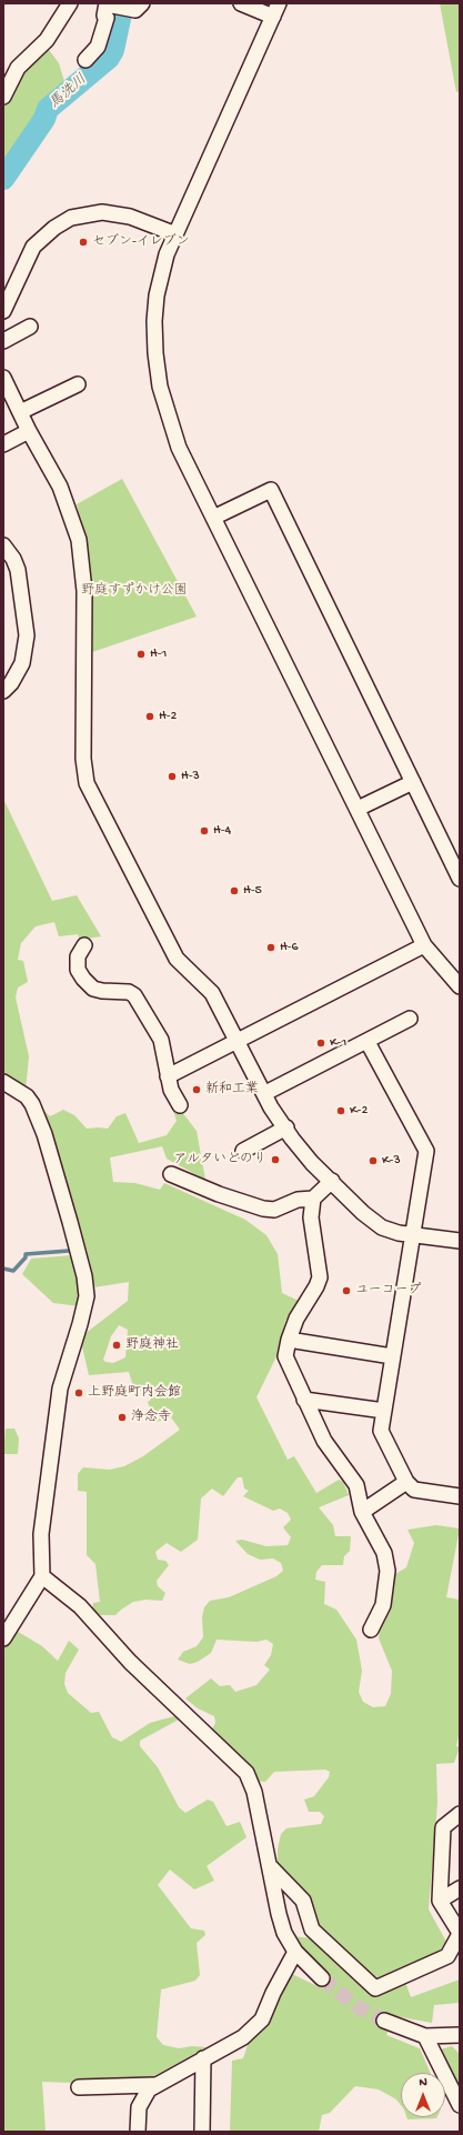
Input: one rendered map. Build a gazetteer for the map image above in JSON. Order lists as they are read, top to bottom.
{
  "water": ["馬洗川"],
  "parks": ["野庭すずかけ公園"],
  "places": [
    "セブン-イレブン",
    "H-1",
    "H-2",
    "H-3",
    "H-4",
    "H-5",
    "H-6",
    "K-1",
    "新和工業",
    "K-2",
    "アルタいどのり",
    "K-3",
    "ユーコープ",
    "野庭神社",
    "上野庭町内会館",
    "浄念寺"
  ],
  "north": "top"
}
